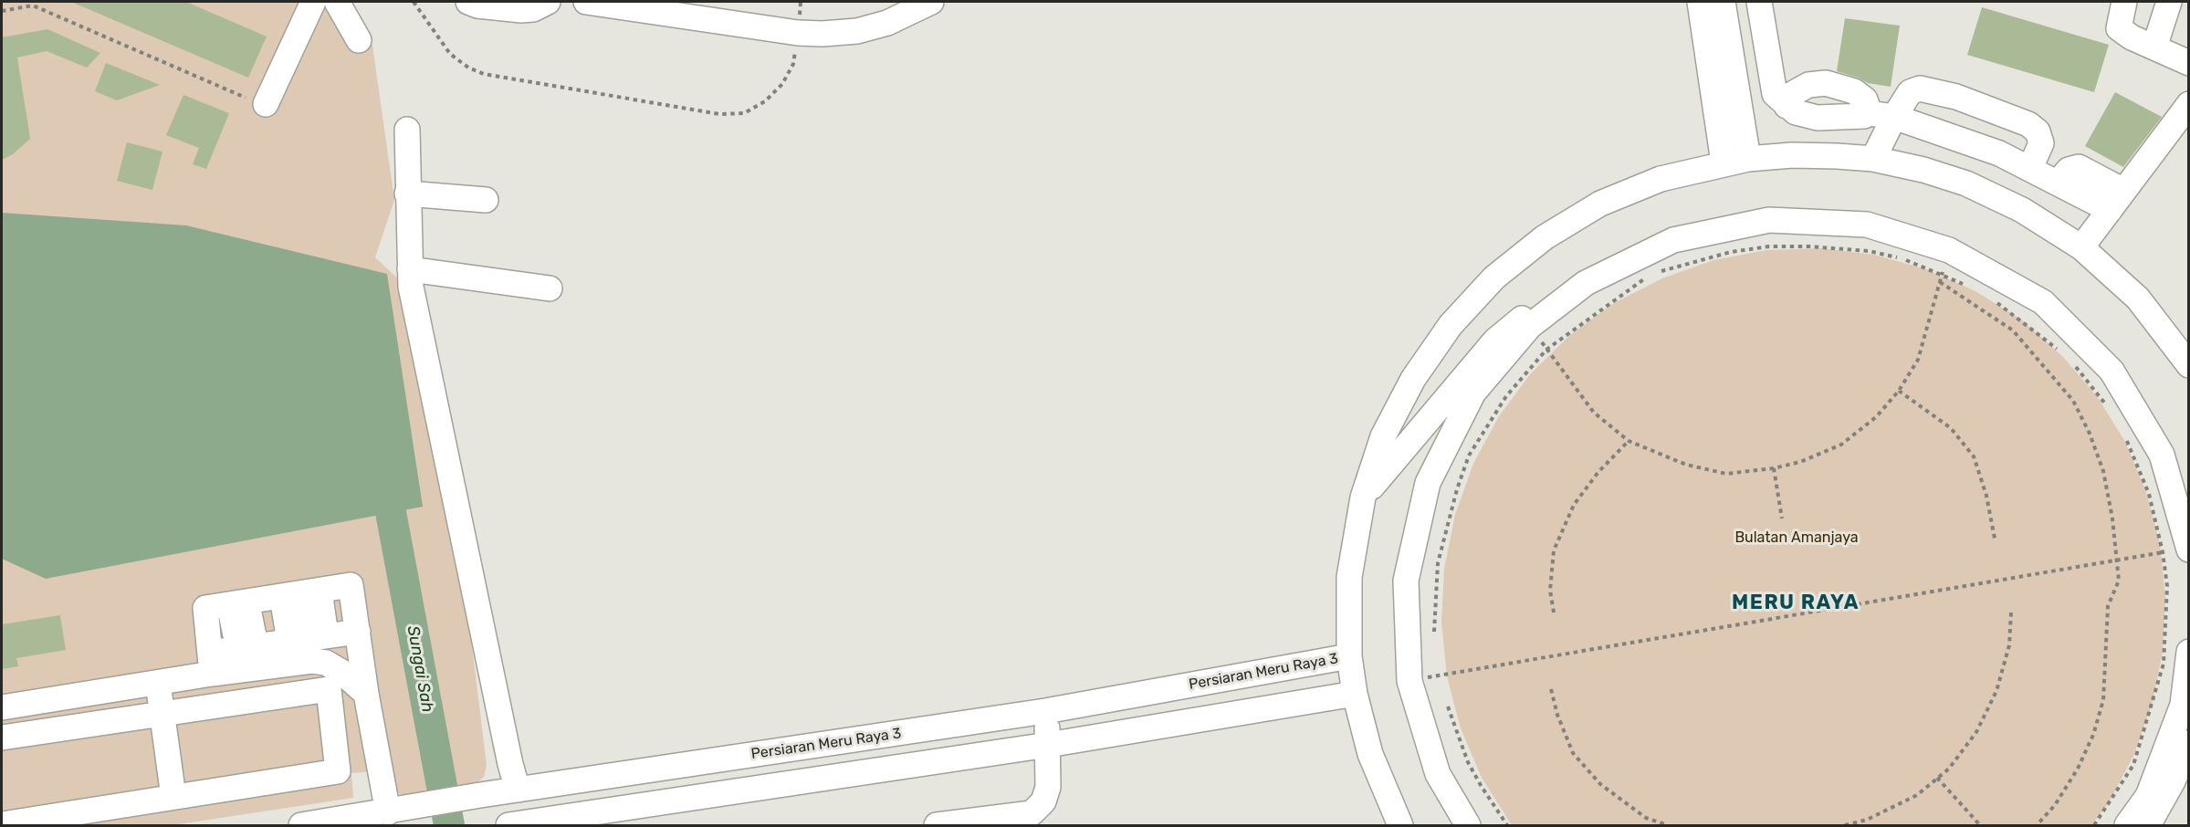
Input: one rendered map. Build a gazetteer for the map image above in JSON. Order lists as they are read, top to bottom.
{
  "streets": {
    "street": ["Persiaran Meru Raya 3"]
  },
  "districts": ["MERU RAYA"],
  "water": ["Sungai Sah"],
  "parks": ["Bulatan Amanjaya"]
}
